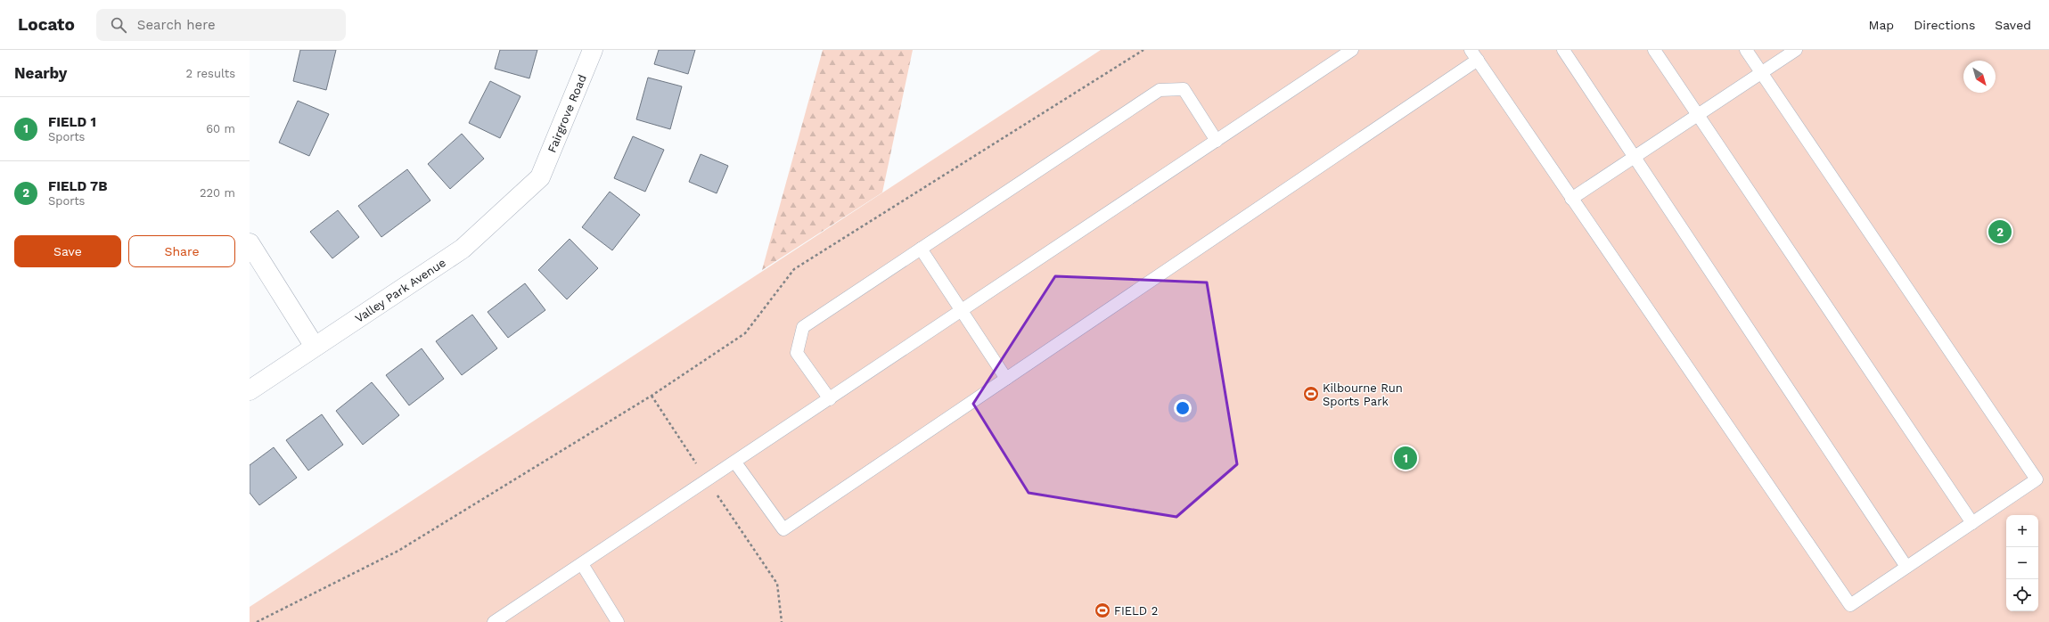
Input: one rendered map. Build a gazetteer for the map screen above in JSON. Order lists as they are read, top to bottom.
{
  "streets": {
    "street": ["Fairgrove Road", "Valley Park Avenue"]
  },
  "crossings": [
    ["Fairgrove Road", "Valley Park Avenue"]
  ],
  "places": {
    "sports": ["Kilbourne Run Sports Park", "FIELD 2"]
  },
  "north": "bottom right",
  "page": {
    "header": "Locato",
    "search": "Search here",
    "nav": ["Map", "Directions", "Saved"],
    "heading": ["Nearby", "2 results"],
    "list": [
      {
        "mark": "1",
        "name": "FIELD 1",
        "note": "Sports",
        "value": "60 m"
      },
      {
        "mark": "2",
        "name": "FIELD 7B",
        "note": "Sports",
        "value": "220 m"
      }
    ],
    "pins": ["2", "1"],
    "buttons": ["Save", "Share"],
    "map_buttons": ["+", "−"]
  }
}
